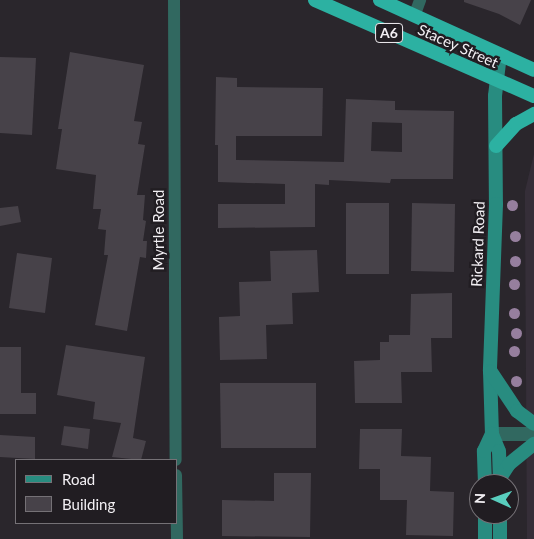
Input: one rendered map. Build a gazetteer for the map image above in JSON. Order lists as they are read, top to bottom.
{
  "streets": {
    "highway": ["A6", "Stacey Street"],
    "main road": ["Rickard Road"],
    "street": ["Myrtle Road"]
  },
  "crossings": [
    ["Stacey Street", "Rickard Road"]
  ],
  "legend": ["Road", "Building"],
  "north": "left"
}
